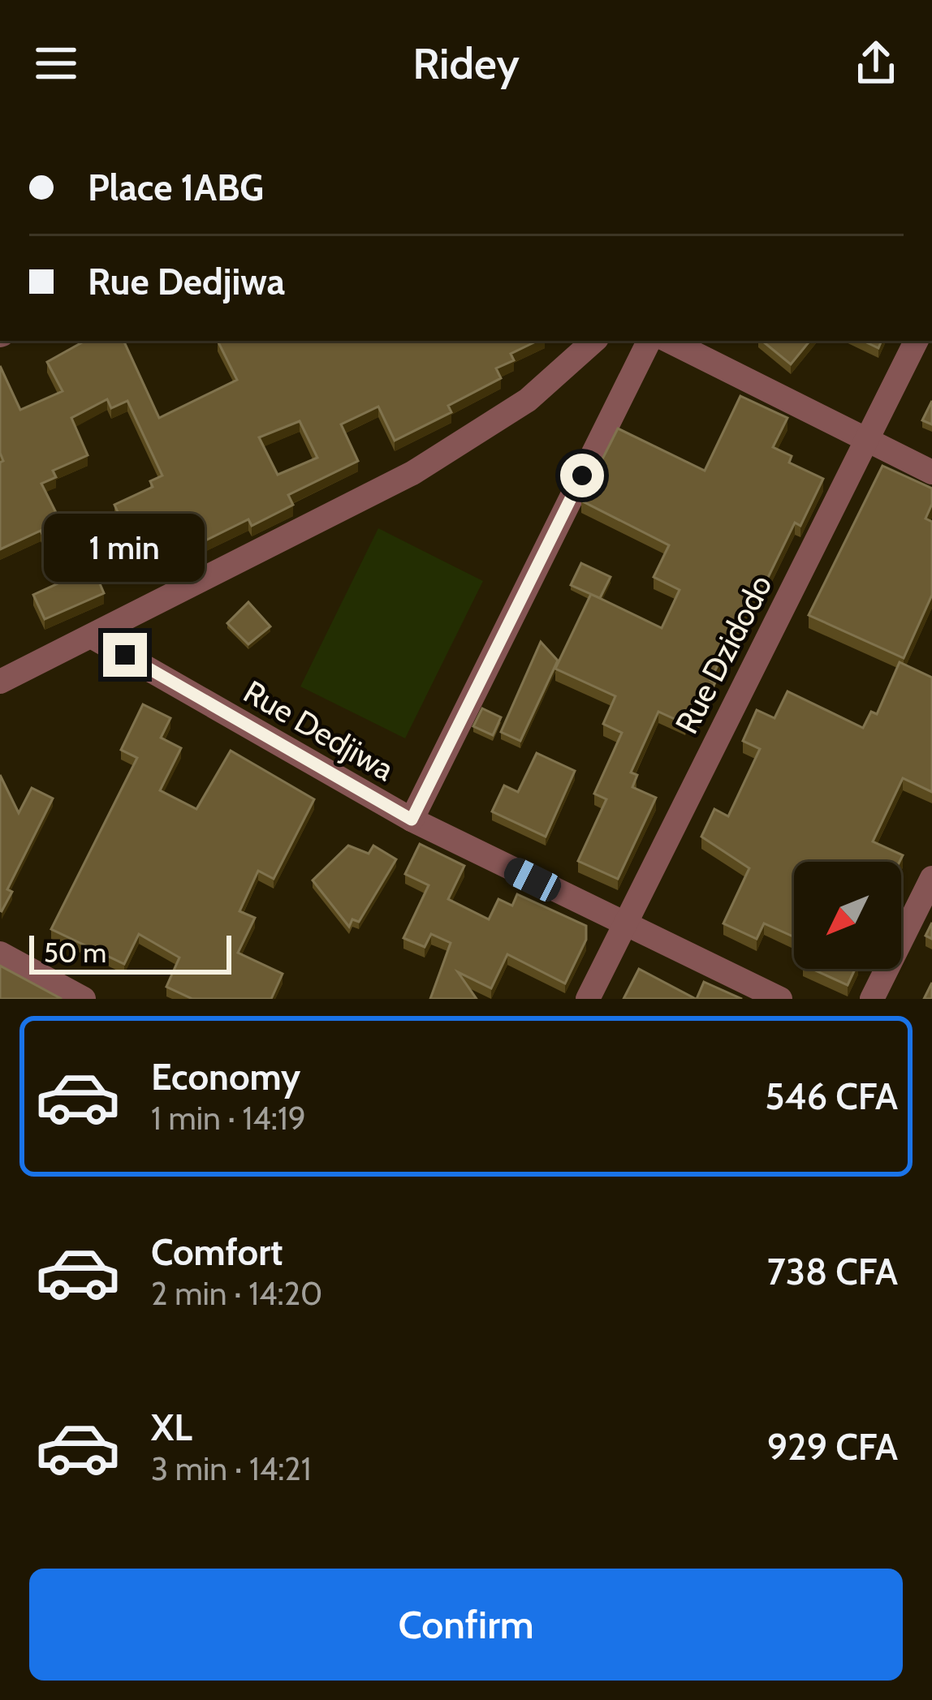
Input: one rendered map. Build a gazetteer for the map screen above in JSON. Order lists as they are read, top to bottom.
{
  "streets": {
    "street": ["Rue Dzidodo", "Rue Dedjiwa"]
  },
  "crossings": [
    ["Rue Dzidodo", "Rue Dedjiwa"]
  ],
  "scale_bar": "50 m",
  "north": "bottom left",
  "page": {
    "header": "Ridey",
    "banner": ["Place 1ABG", "Rue Dedjiwa"],
    "bubble": "1 min",
    "scale": "50 m",
    "list": [
      {
        "name": "Economy",
        "note": "1 min · 14:19",
        "value": "546 CFA"
      },
      {
        "name": "Comfort",
        "note": "2 min · 14:20",
        "value": "738 CFA"
      },
      {
        "name": "XL",
        "note": "3 min · 14:21",
        "value": "929 CFA"
      }
    ],
    "buttons": "Confirm"
  }
}
